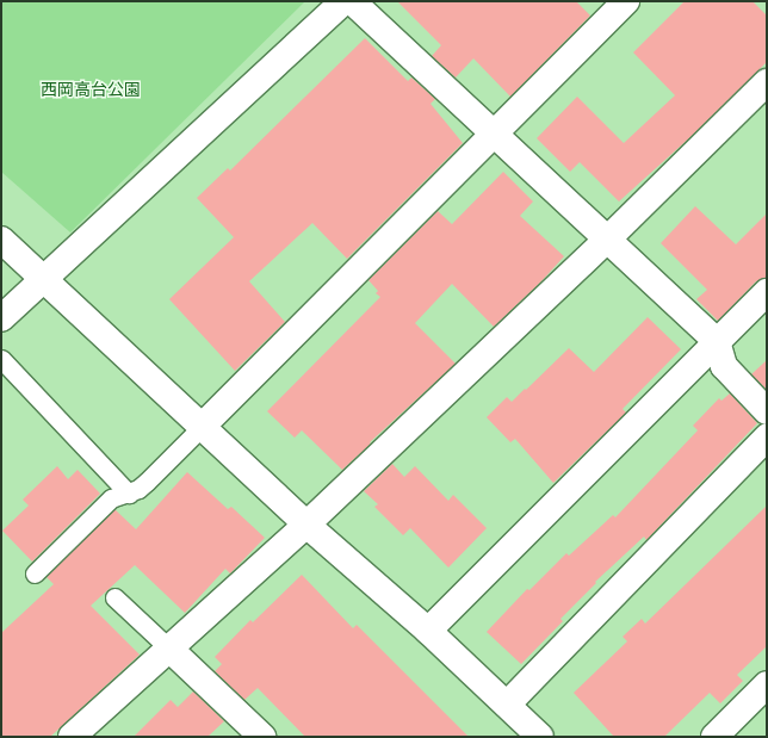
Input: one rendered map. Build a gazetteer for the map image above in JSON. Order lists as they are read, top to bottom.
{
  "parks": ["西岡高台公園"]
}
